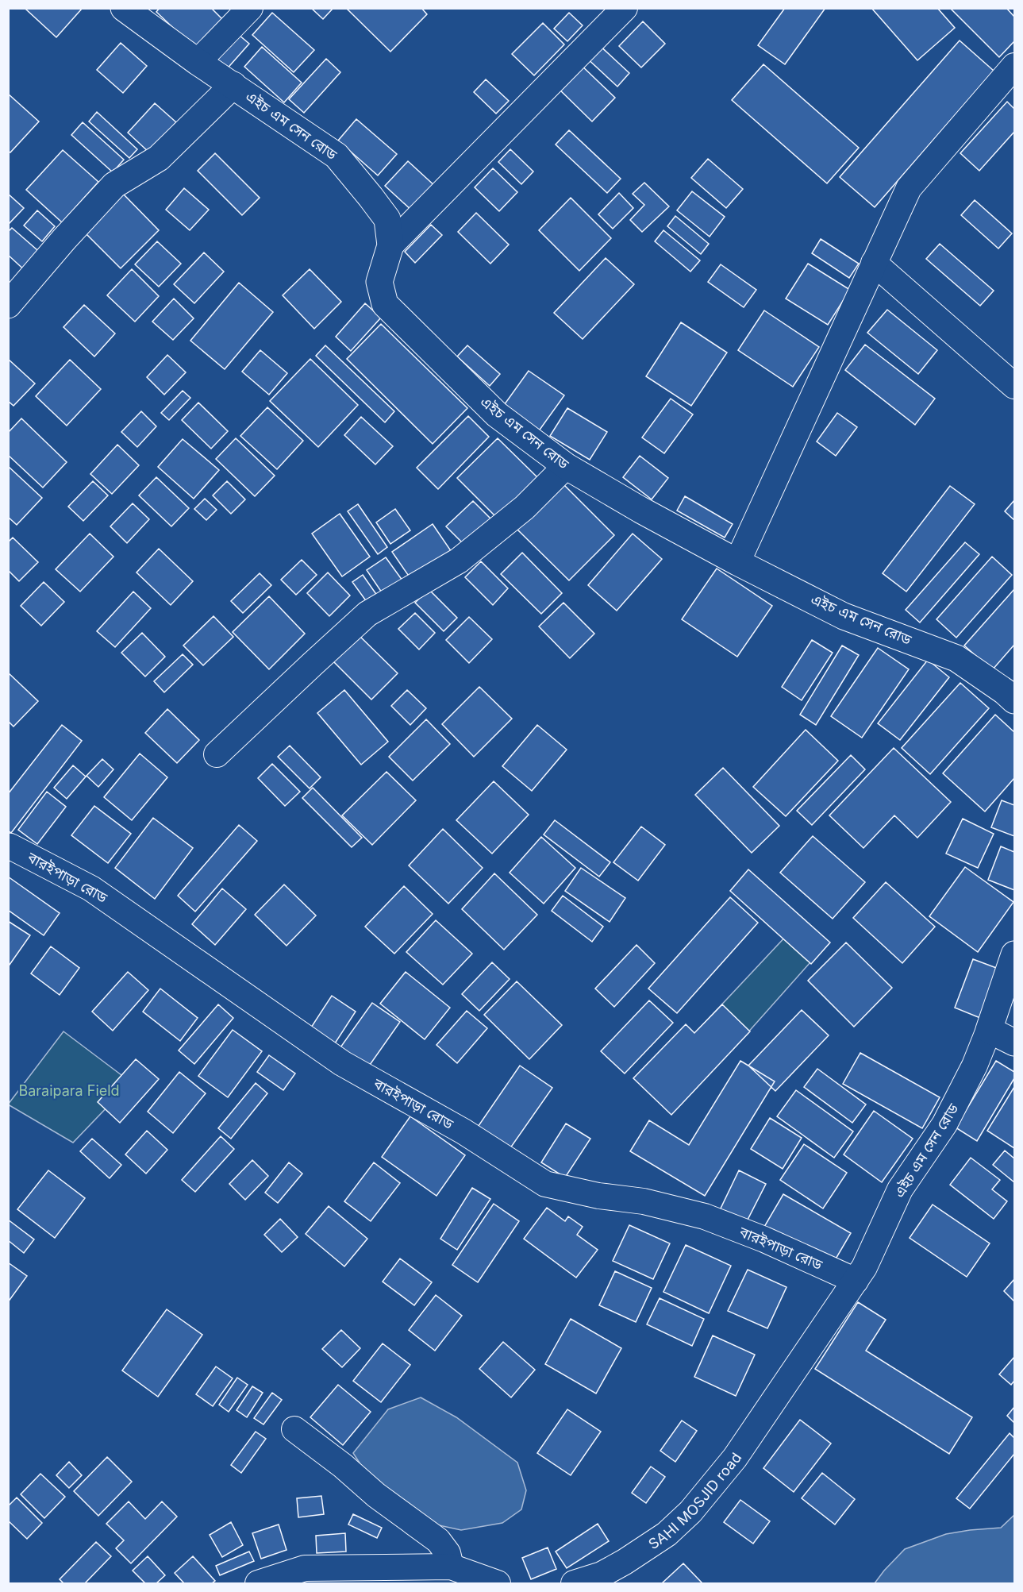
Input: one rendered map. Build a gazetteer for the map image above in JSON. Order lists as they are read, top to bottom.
{
  "streets": {
    "main road": ["এইচ এম সেন রোড"],
    "street": ["বারইপাড়া রোড", "SAHI MOSJID road"]
  },
  "crossings": [
    ["এইচ এম সেন রোড", "বারইপাড়া রোড"],
    ["এইচ এম সেন রোড", "SAHI MOSJID road"]
  ],
  "parks": ["Baraipara Field"]
}
